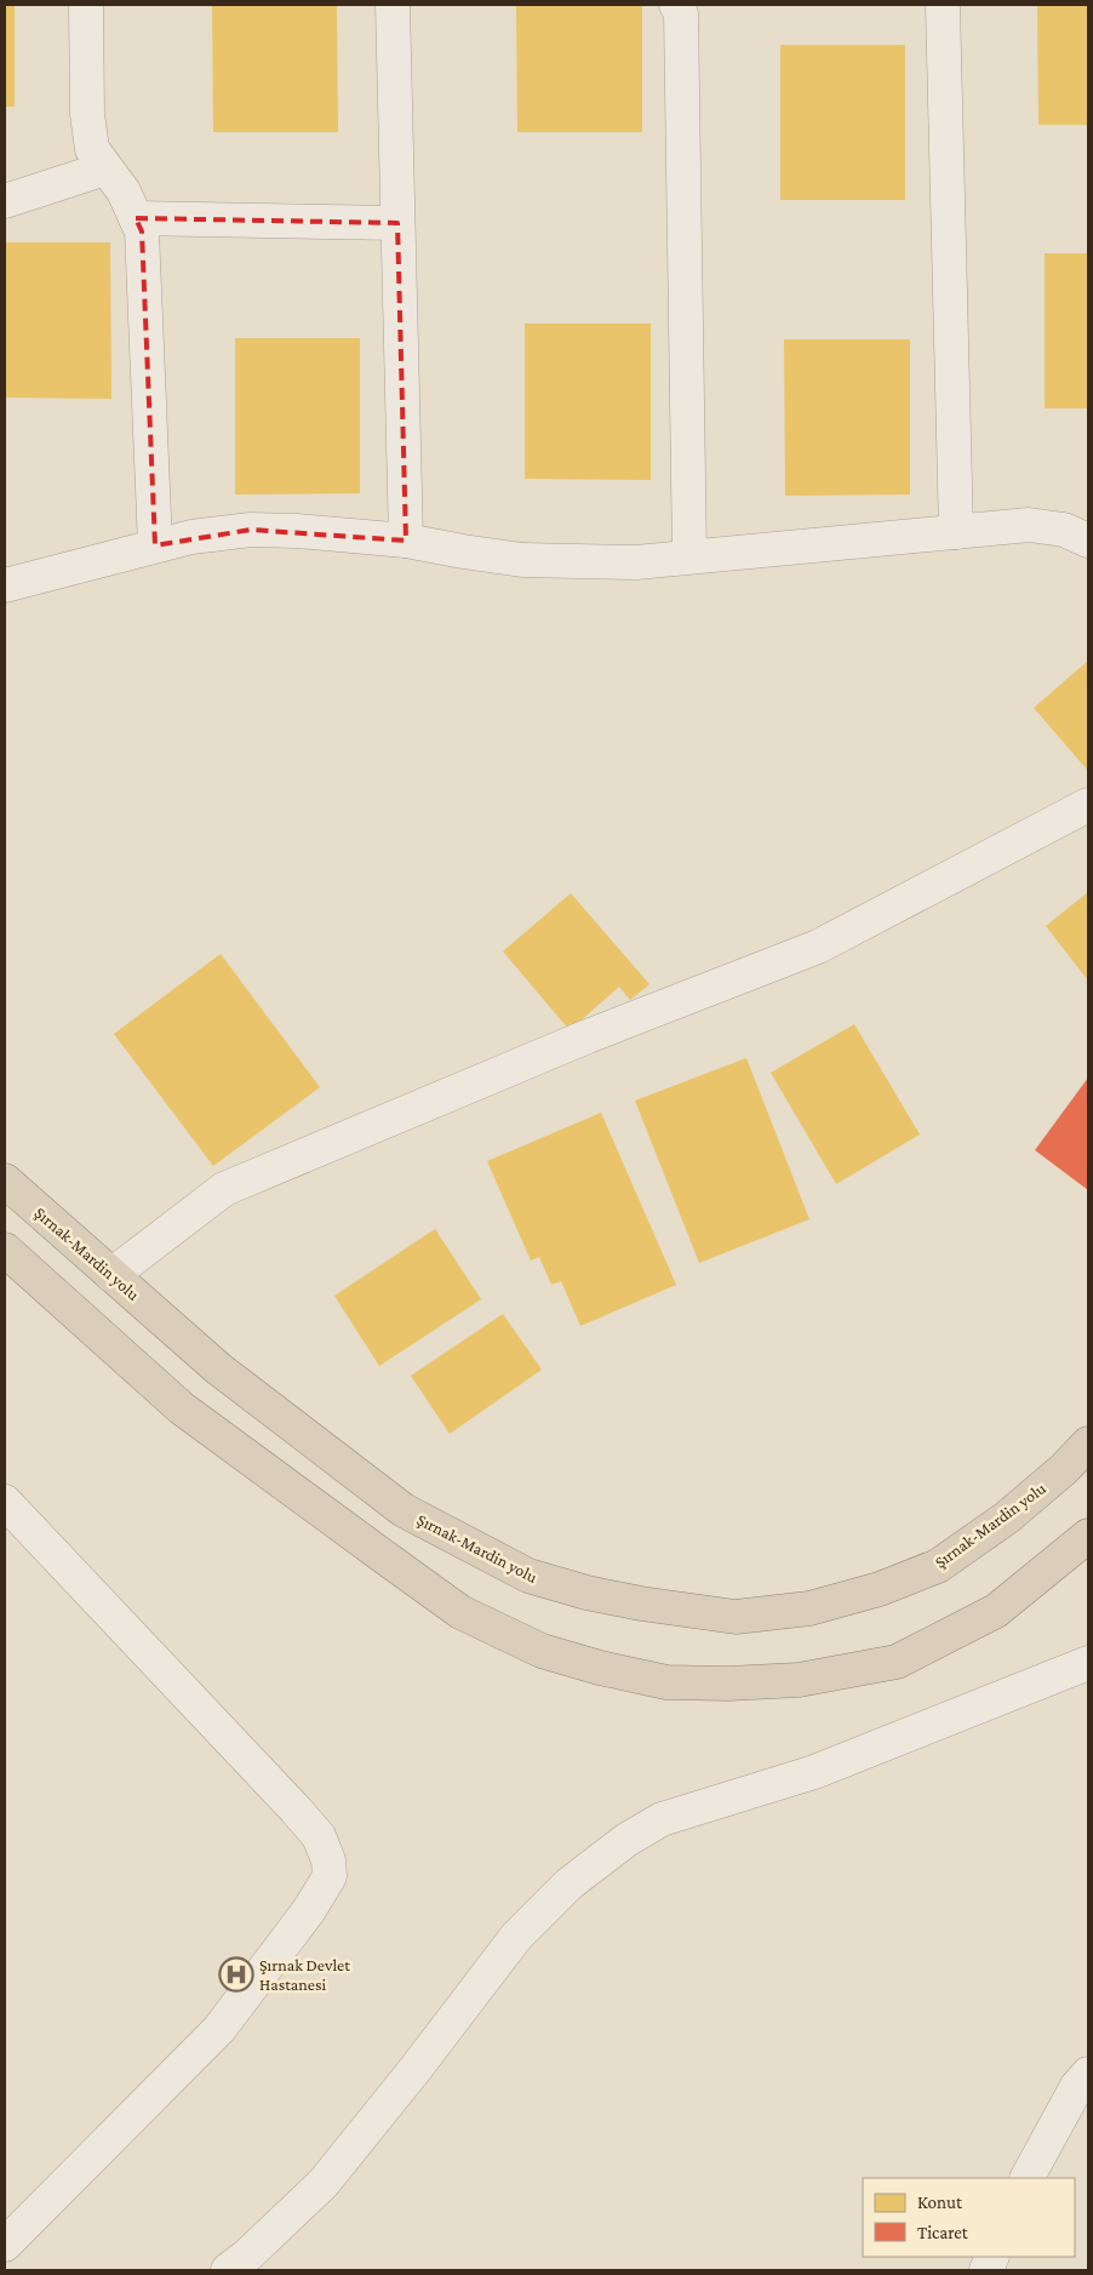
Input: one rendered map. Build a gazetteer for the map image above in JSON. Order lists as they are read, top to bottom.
{
  "streets": {
    "highway": ["Şırnak-Mardin yolu"]
  },
  "places": {
    "hospital": ["Şırnak Devlet Hastanesi"]
  },
  "legend": ["Konut", "Ticaret"]
}
